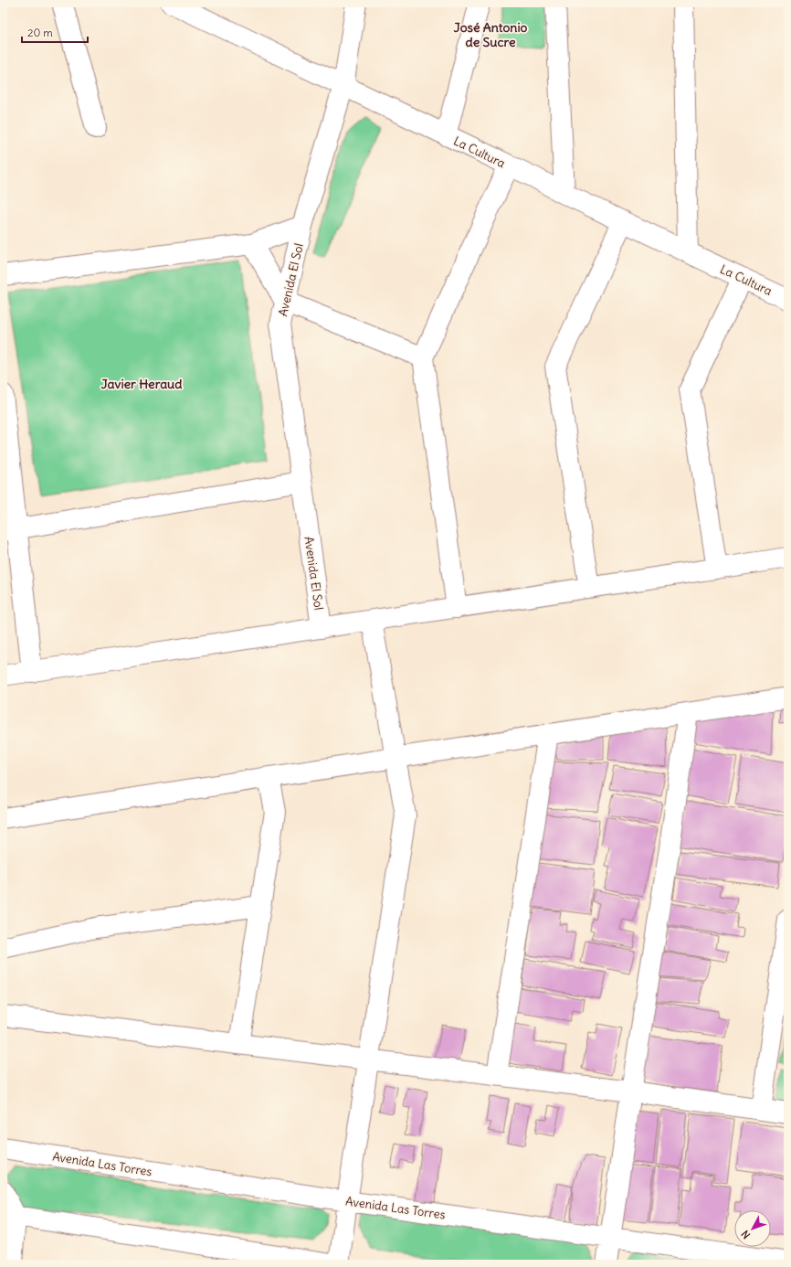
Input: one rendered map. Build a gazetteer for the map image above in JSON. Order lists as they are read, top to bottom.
{
  "streets": {
    "street": ["La Cultura", "Avenida El Sol", "Avenida Las Torres"]
  },
  "crossings": [
    ["La Cultura", "Avenida El Sol"]
  ],
  "districts": ["José Antonio de Sucre", "Javier Heraud"],
  "scale_bar": "20 m",
  "north": "bottom left"
}
